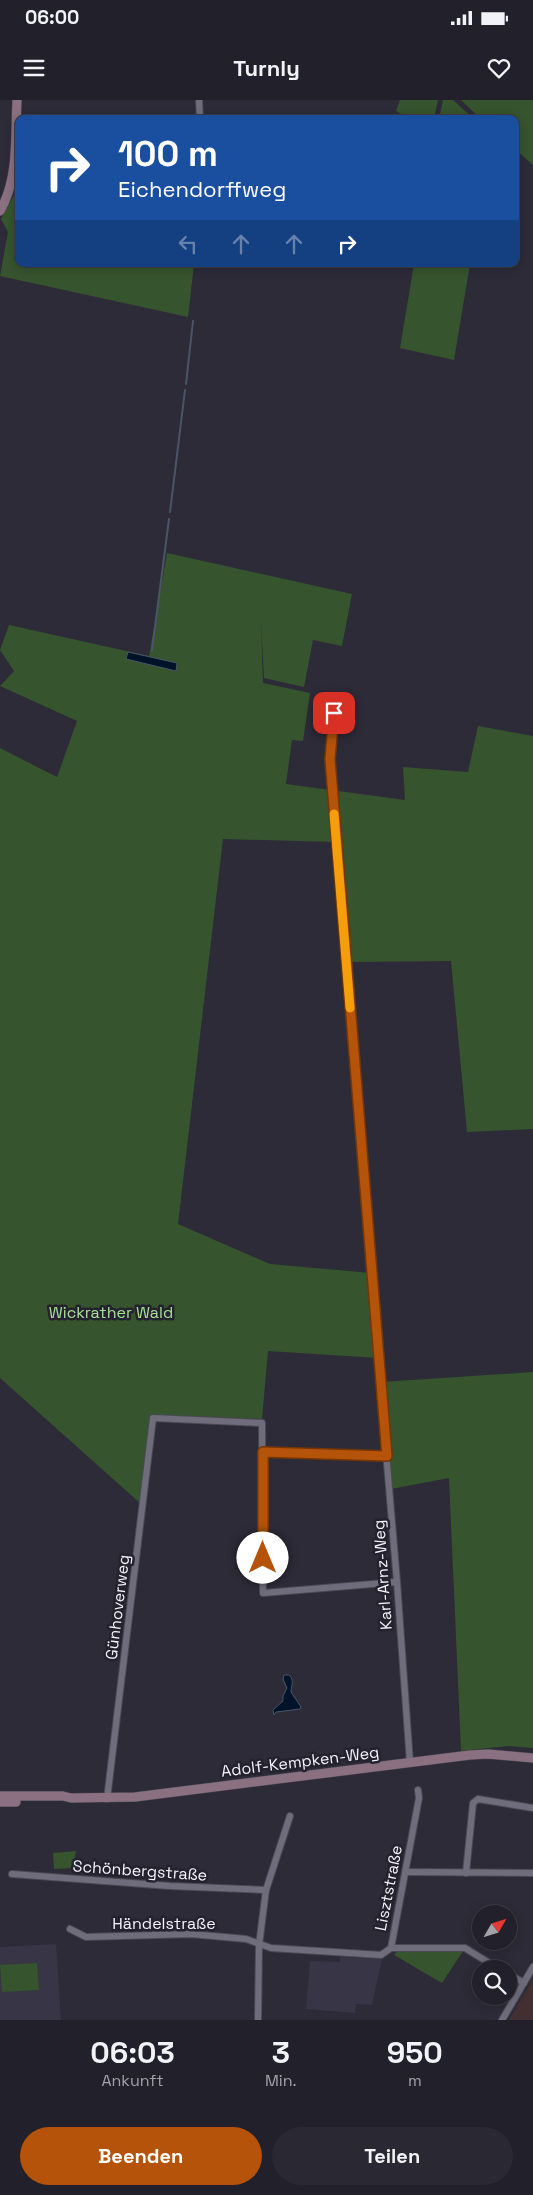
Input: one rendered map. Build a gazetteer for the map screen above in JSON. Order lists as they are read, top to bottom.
{
  "streets": {
    "main road": ["Adolf-Kempken-Weg"],
    "street": [
      "Karl-Arnz-Weg",
      "Günhoverweg",
      "Schönbergstraße",
      "Lisztstraße",
      "Händelstraße"
    ]
  },
  "crossings": [
    ["Karl-Arnz-Weg", "Adolf-Kempken-Weg"],
    ["Günhoverweg", "Adolf-Kempken-Weg"],
    ["Lisztstraße", "Händelstraße"]
  ],
  "parks": ["Wickrather Wald"],
  "north": "top right",
  "page": {
    "status": "06:00",
    "header": "Turnly",
    "turn": ["100 m", "Eichendorffweg"],
    "eta": [
      "06:03",
      "Ankunft",
      "3",
      "Min.",
      "950",
      "m"
    ],
    "buttons": ["Beenden", "Teilen"]
  }
}
